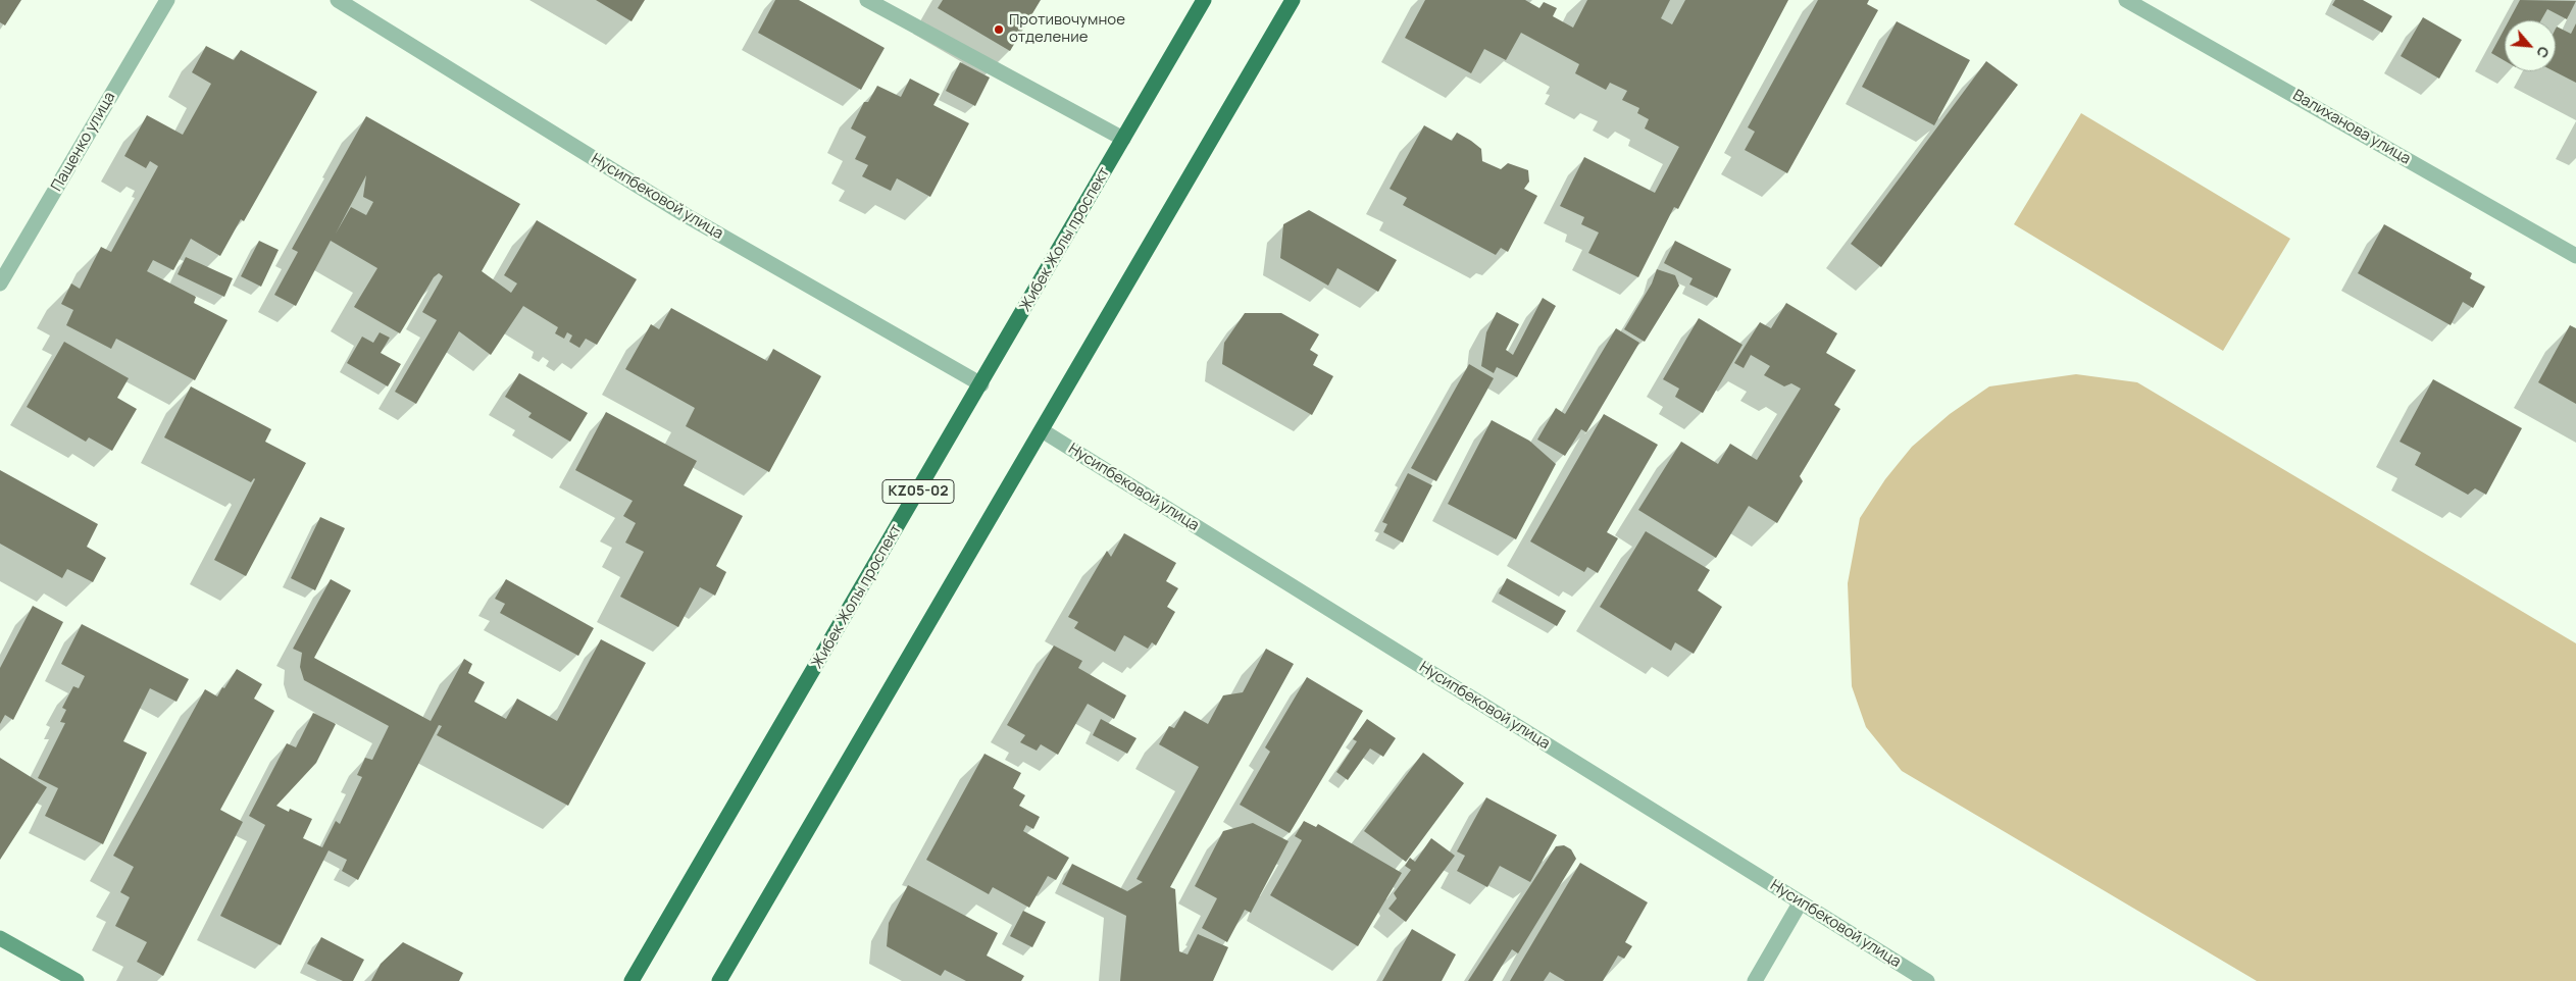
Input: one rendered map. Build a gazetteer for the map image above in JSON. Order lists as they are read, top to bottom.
{
  "streets": {
    "highway": ["Жибек Жолы проспект", "KZ05-02"],
    "street": ["Валиханова улица", "Пащенко улица", "Нусипбековой улица"]
  },
  "crossings": [
    ["Нусипбековой улица", "Жибек Жолы проспект"]
  ],
  "places": ["Противочумное отделение"],
  "north": "bottom right"
}
